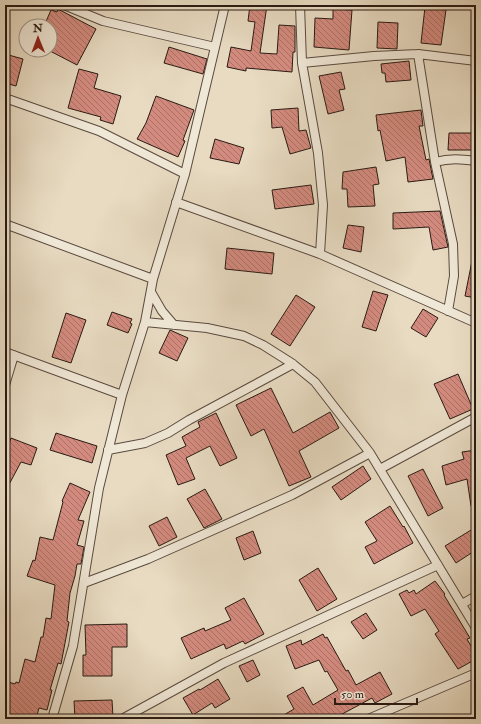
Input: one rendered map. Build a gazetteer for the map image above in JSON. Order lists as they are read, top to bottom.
{
  "scale_bar": "50 m",
  "north": "top"
}
